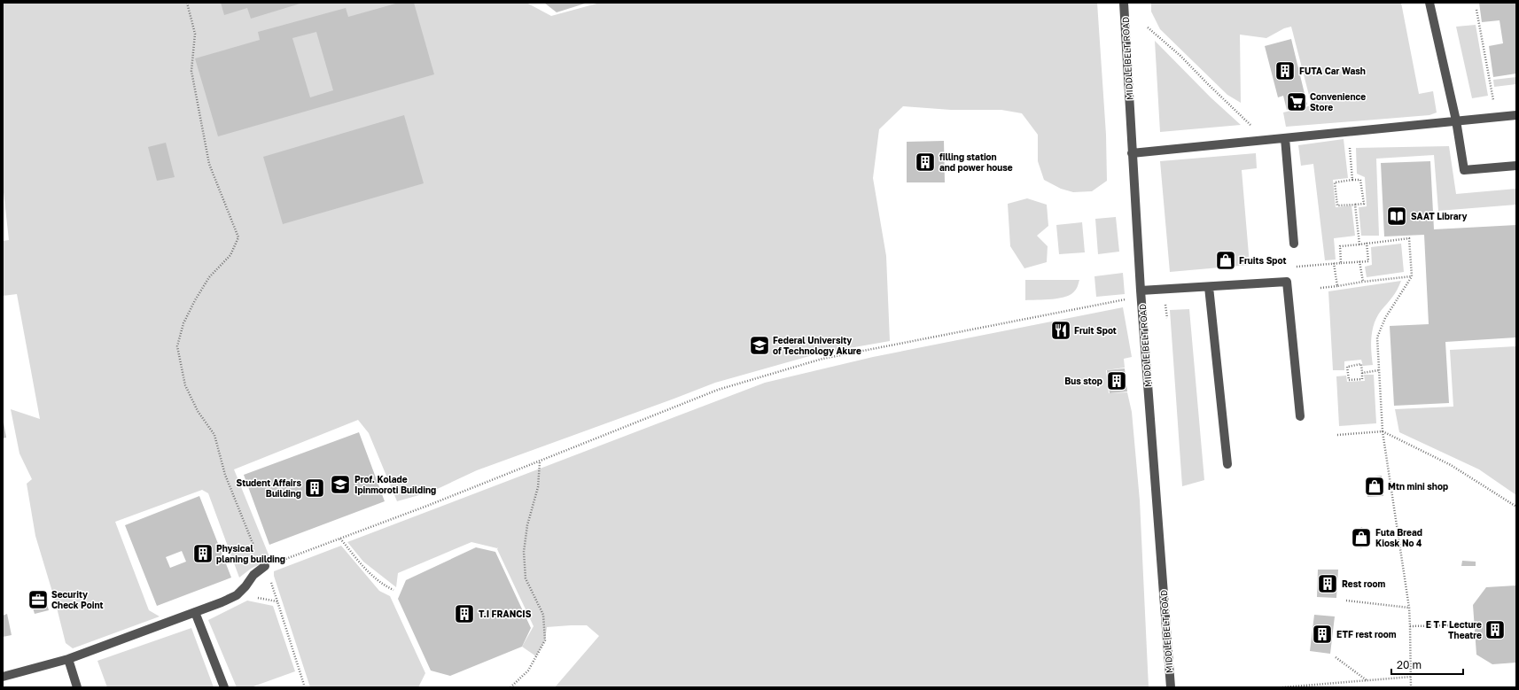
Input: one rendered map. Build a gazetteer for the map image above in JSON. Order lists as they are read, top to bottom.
{
  "streets": {
    "street": ["MIDDLE BELT ROAD"]
  },
  "places": {
    "building": [
      "FUTA Car Wash",
      "filling station and power house",
      "Bus stop",
      "Student Affairs Building",
      "Physical planing building",
      "Rest room",
      "T.I FRANCIS",
      "E T F Lecture Theatre",
      "ETF rest room"
    ],
    "supermarket": ["Convenience Store"],
    "library": ["SAAT Library"],
    "shop": ["Fruits Spot", "Mtn mini shop", "Futa Bread Kiosk No 4"],
    "restaurant": ["Fruit Spot"],
    "school or university": ["Federal University of Technology Akure", "Prof. Kolade Ipinmoroti Building"],
    "office": ["Security Check Point"]
  },
  "scale_bar": "20 m"
}
